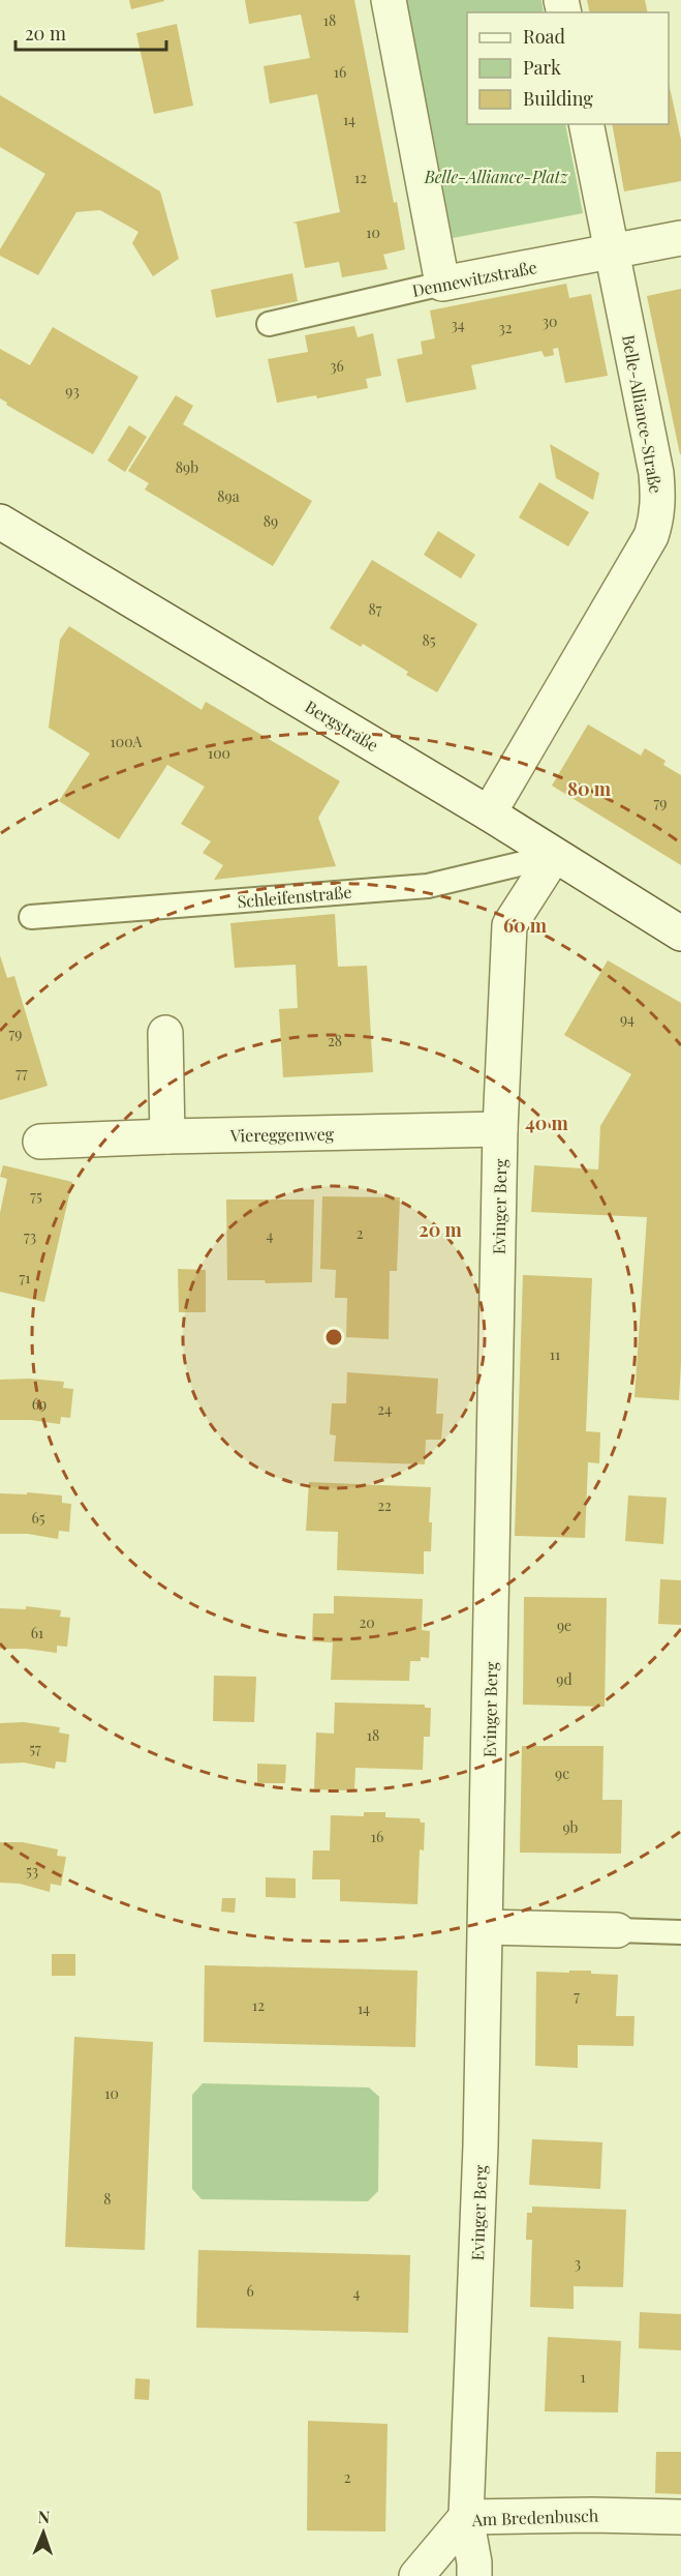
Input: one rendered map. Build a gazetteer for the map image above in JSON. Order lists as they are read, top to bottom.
{
  "streets": {
    "street": [
      "Dennewitzstraße",
      "Belle-Alliance-Straße",
      "Bergstraße",
      "Viereggenweg",
      "Evinger Berg",
      "Am Bredenbusch"
    ],
    "lane": ["Schleifenstraße"]
  },
  "crossings": [
    ["Dennewitzstraße", "Belle-Alliance-Straße"],
    ["Belle-Alliance-Straße", "Bergstraße"],
    ["Bergstraße", "Schleifenstraße"],
    ["Bergstraße", "Evinger Berg"],
    ["Schleifenstraße", "Evinger Berg"],
    ["Viereggenweg", "Evinger Berg"],
    ["Evinger Berg", "Am Bredenbusch"]
  ],
  "parks": ["Belle-Alliance-Platz"],
  "house_numbers": [
    "18",
    "16",
    "14",
    "12",
    "10",
    "30",
    "34",
    "32",
    "36",
    "93",
    "89b",
    "89a",
    "89",
    "87",
    "85",
    "100A",
    "100",
    "79",
    "94",
    "79",
    "28",
    "77",
    "75",
    "2",
    "4",
    "73",
    "71",
    "11",
    "69",
    "24",
    "22",
    "65",
    "20",
    "9e",
    "61",
    "9d",
    "18",
    "57",
    "9c",
    "9b",
    "16",
    "53",
    "7",
    "12",
    "14",
    "10",
    "8",
    "3",
    "6",
    "4",
    "1",
    "2"
  ],
  "legend": ["Road", "Park", "Building"],
  "scale_bar": "20 m",
  "north": "top",
  "rings": [
    "80 m",
    "60 m",
    "40 m",
    "20 m"
  ]
}
